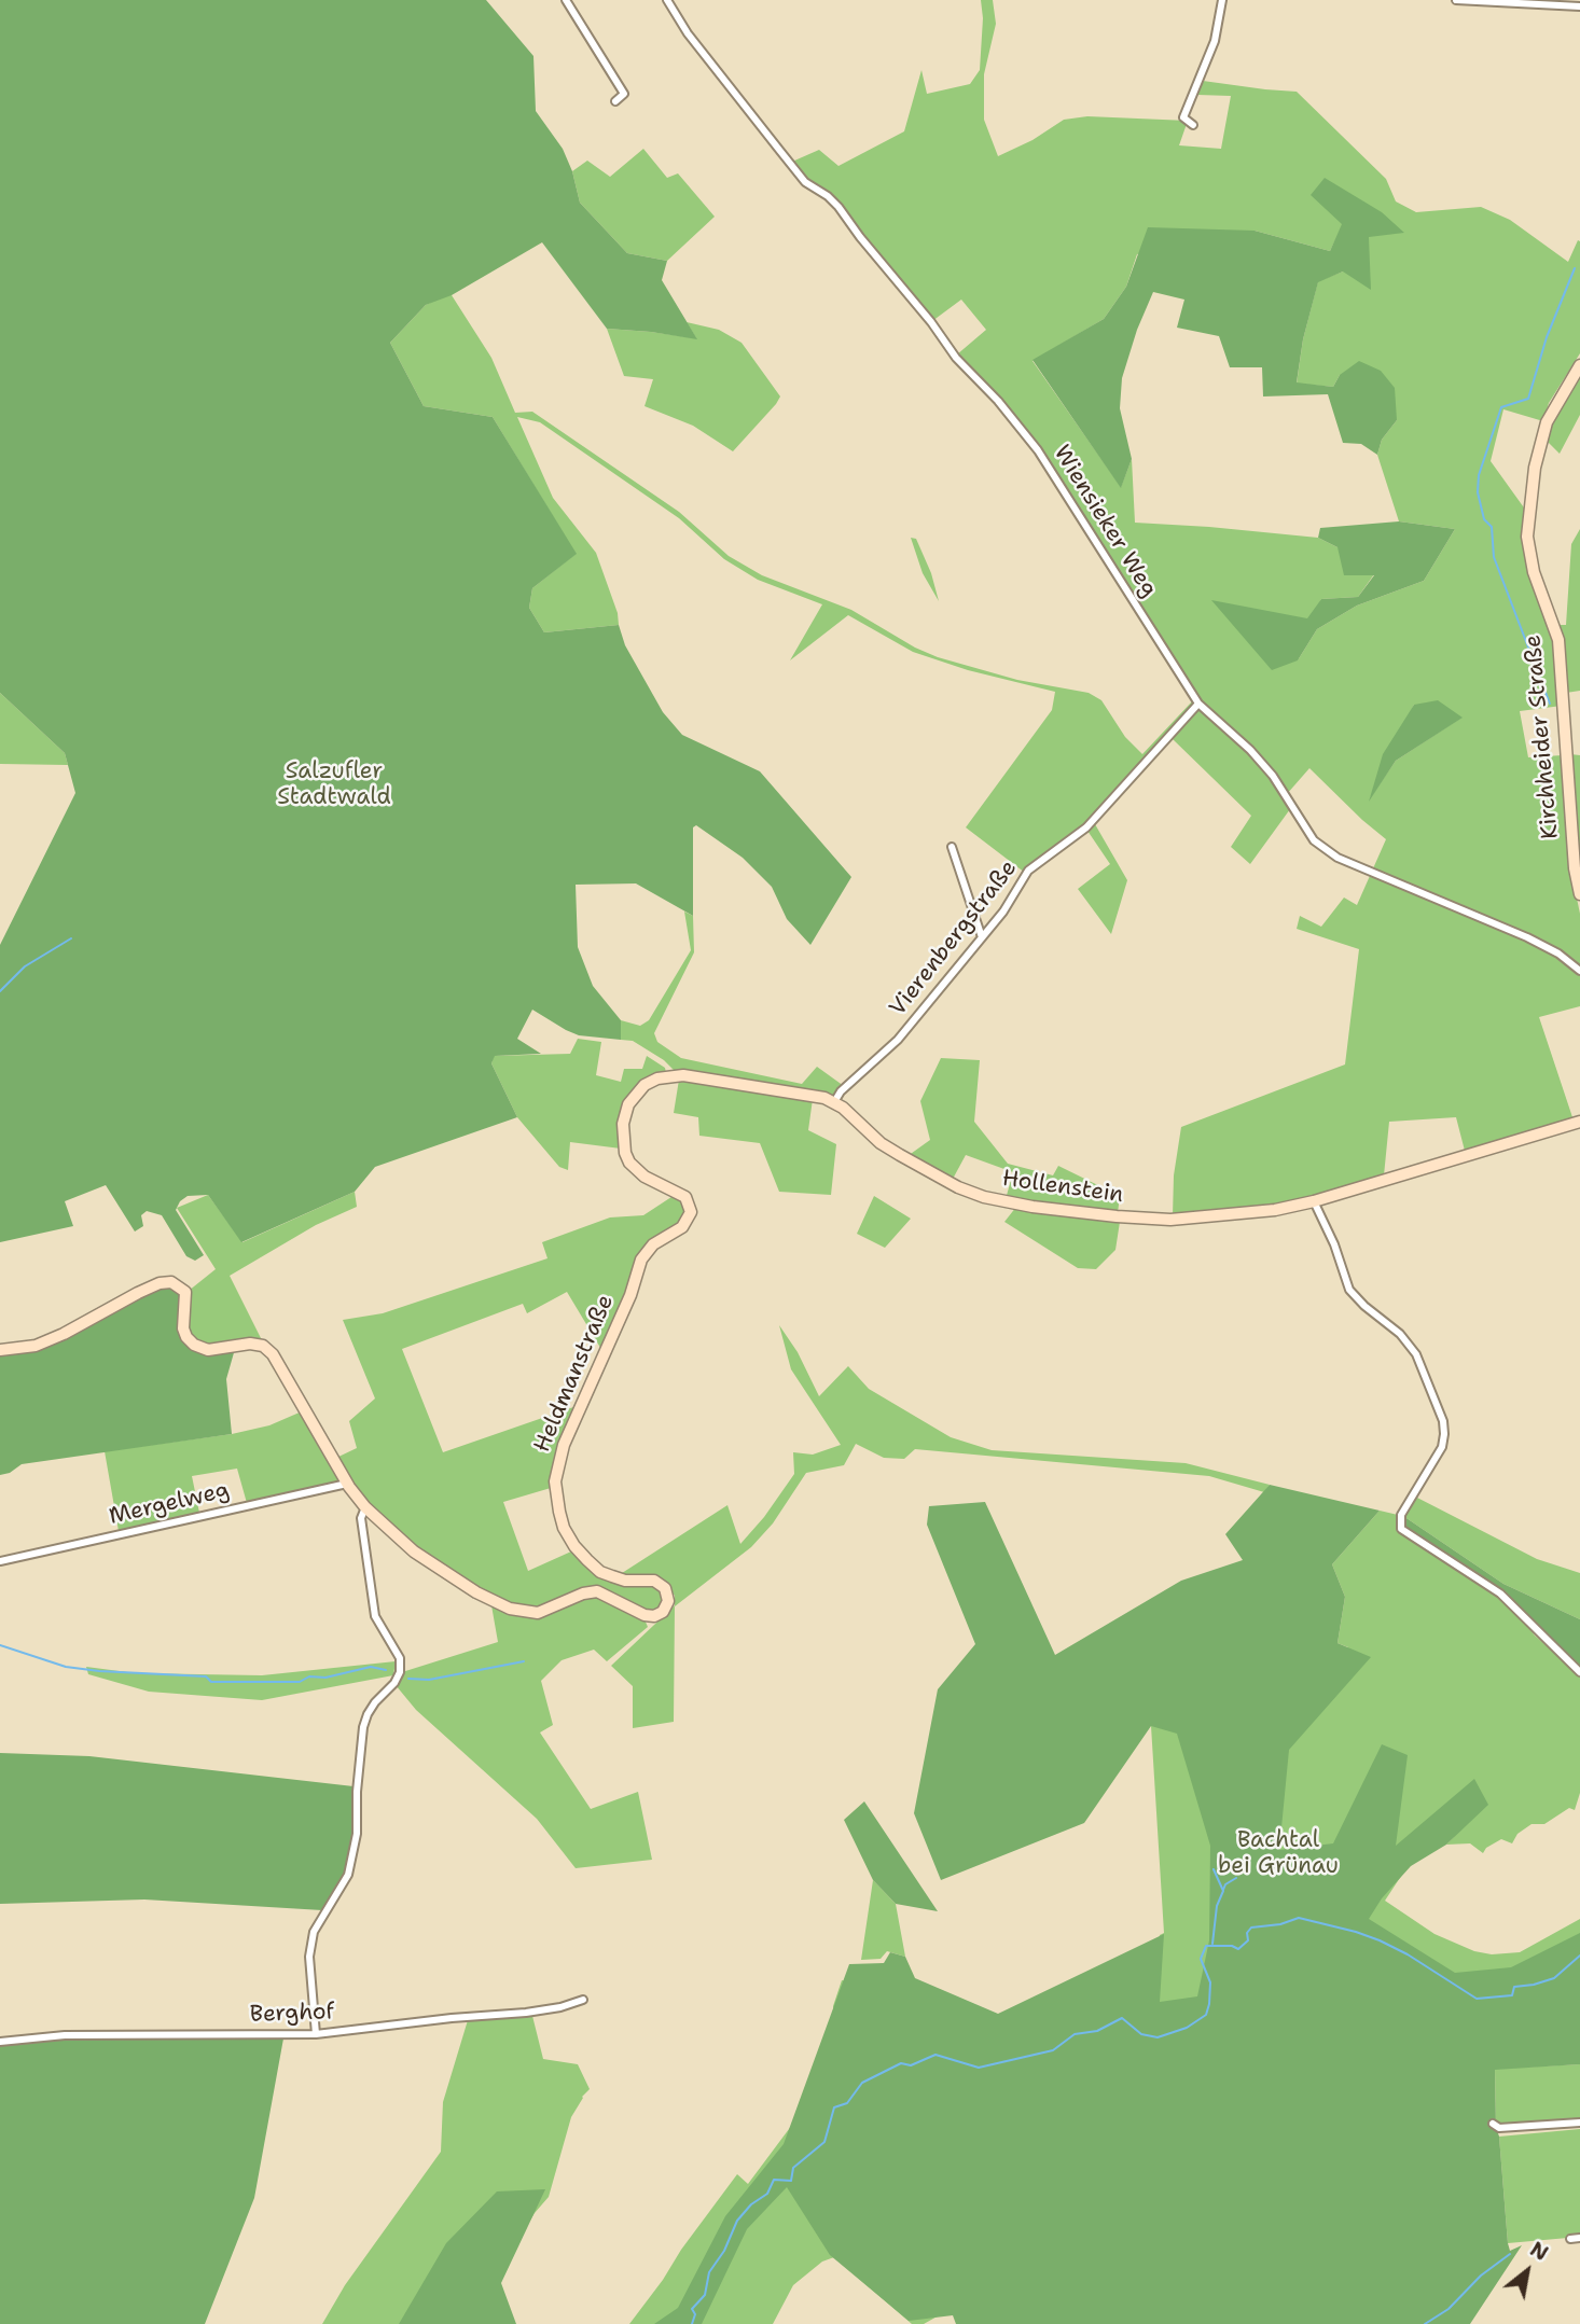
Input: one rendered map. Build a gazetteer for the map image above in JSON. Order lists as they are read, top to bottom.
{
  "streets": {
    "main road": ["Kirchheider Straße", "Hollenstein", "Heldmanstraße"],
    "street": [
      "Wiensieker Weg",
      "Vierenbergstraße",
      "Mergelweg",
      "Berghof"
    ]
  },
  "crossings": [
    ["Wiensieker Weg", "Vierenbergstraße"],
    ["Vierenbergstraße", "Hollenstein"],
    ["Hollenstein", "Heldmanstraße"],
    ["Heldmanstraße", "Mergelweg"]
  ],
  "parks": ["Salzufler Stadtwald", "Bachtal bei Grünau"],
  "north": "top right"
}
